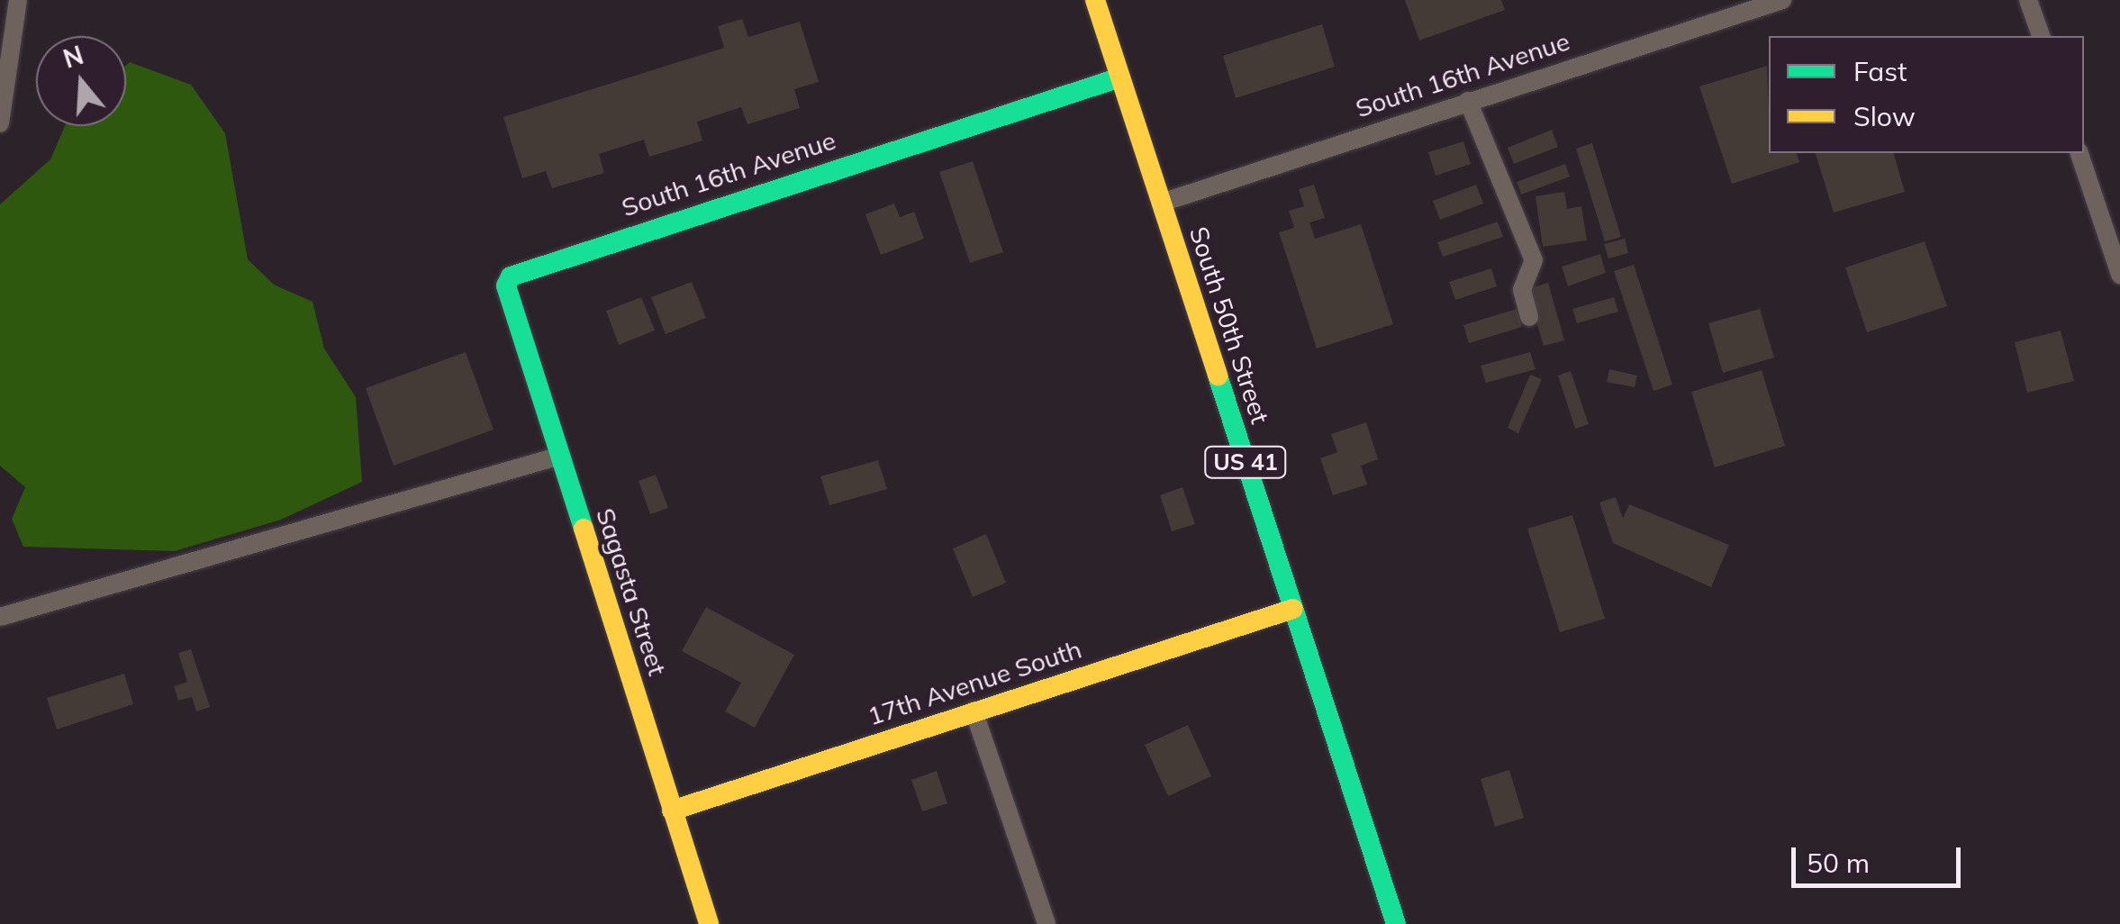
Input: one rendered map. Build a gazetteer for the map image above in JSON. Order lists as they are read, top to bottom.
{
  "streets": {
    "street": [
      "South 16th Avenue",
      "South 50th Street",
      "US 41",
      "Sagasta Street",
      "17th Avenue South"
    ]
  },
  "crossings": [
    ["South 16th Avenue", "South 50th Street"],
    ["South 16th Avenue", "Sagasta Street"],
    ["South 50th Street", "17th Avenue South"],
    ["Sagasta Street", "17th Avenue South"]
  ],
  "legend": ["Fast", "Slow"],
  "scale_bar": "50 m",
  "north": "top"
}
